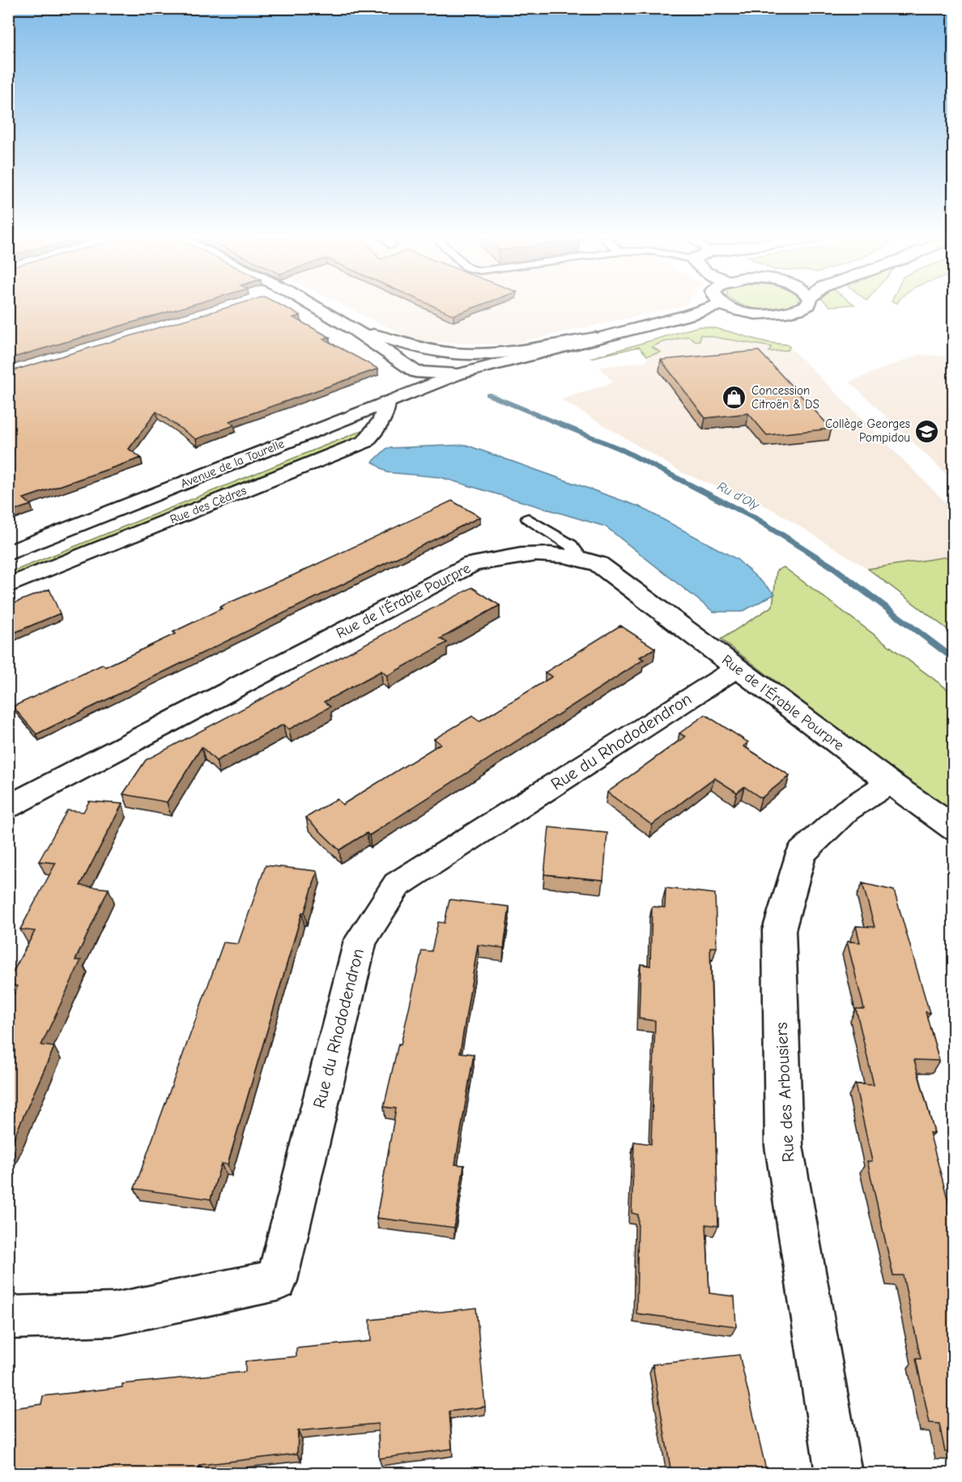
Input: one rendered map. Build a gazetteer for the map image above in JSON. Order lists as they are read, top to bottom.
{
  "streets": {
    "street": [
      "Avenue de la Tourelle",
      "Rue des Cèdres",
      "Rue de l'Érable Pourpre",
      "Rue du Rhododendron",
      "Rue des Arbousiers"
    ]
  },
  "crossings": [
    ["Avenue de la Tourelle", "Rue des Cèdres"],
    ["Rue de l'Érable Pourpre", "Rue du Rhododendron"],
    ["Rue de l'Érable Pourpre", "Rue des Arbousiers"]
  ],
  "water": ["Ru d'Oly"],
  "places": {
    "shop": ["Concession Citroën & DS"],
    "school or university": ["Collège Georges Pompidou"]
  }
}
